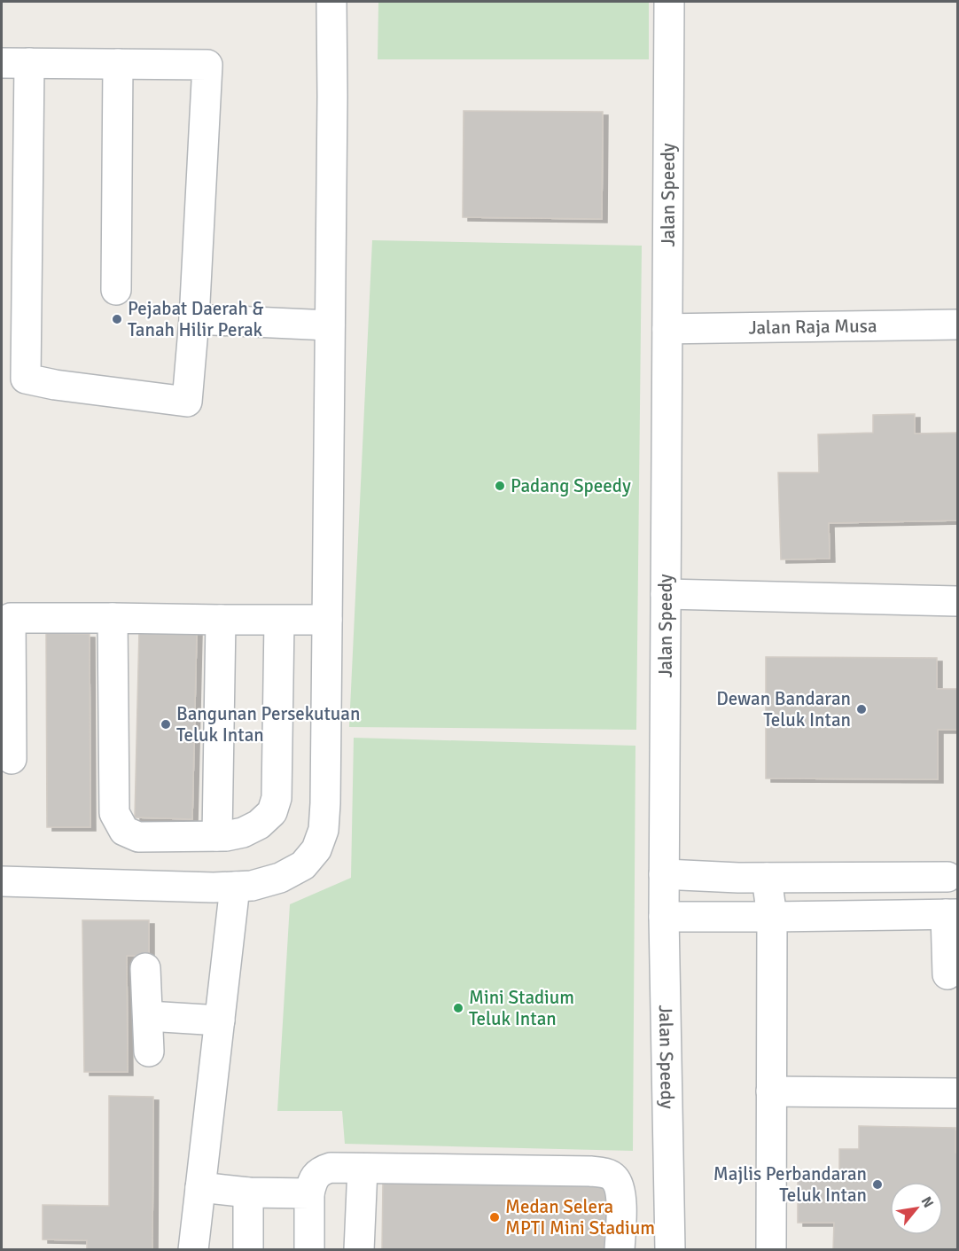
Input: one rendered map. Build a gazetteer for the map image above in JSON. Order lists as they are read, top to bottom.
{
  "streets": {
    "street": ["Jalan Speedy", "Jalan Raja Musa"]
  },
  "crossings": [
    ["Jalan Speedy", "Jalan Raja Musa"]
  ],
  "places": [
    "Pejabat Daerah & Tanah Hilir Perak",
    "Padang Speedy",
    "Dewan Bandaran Teluk Intan",
    "Bangunan Persekutuan Teluk Intan",
    "Mini Stadium Teluk Intan",
    "Majlis Perbandaran Teluk Intan",
    "Medan Selera MPTI Mini Stadium"
  ],
  "north": "top right"
}
